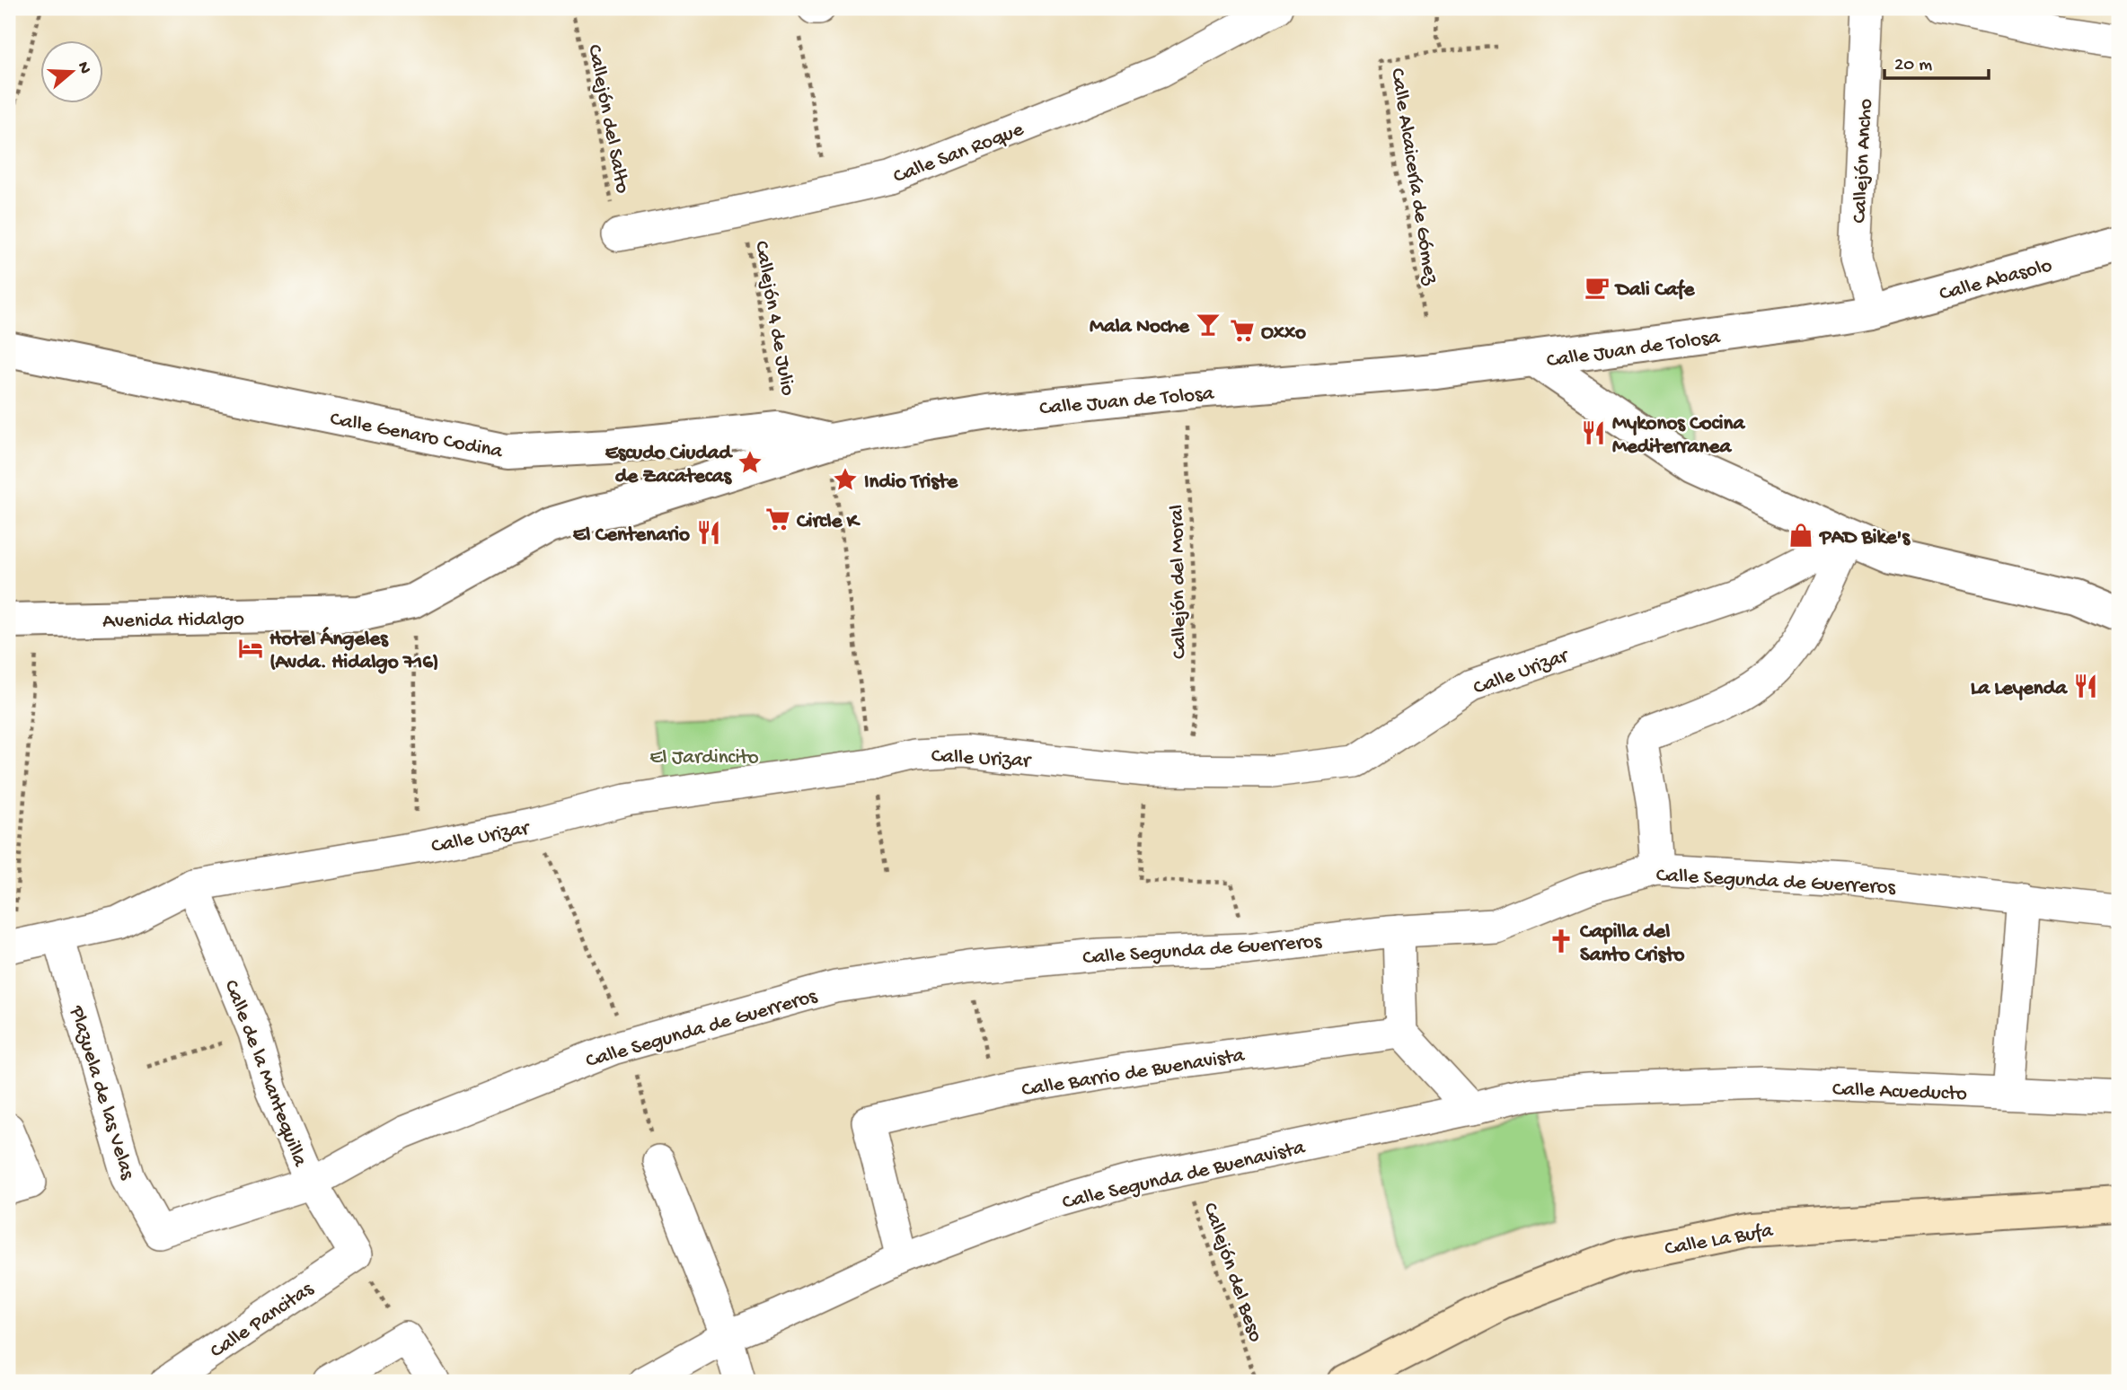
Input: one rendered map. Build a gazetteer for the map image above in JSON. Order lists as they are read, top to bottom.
{
  "streets": {
    "main road": ["Calle La Bufa"],
    "street": [
      "Calle San Roque",
      "Callejón Ancho",
      "Calle Abasolo",
      "Calle Juan de Tolosa",
      "Calle Genaro Codina",
      "Avenida Hidalgo",
      "Calle Urizar",
      "Calle Segunda de Guerreros",
      "Calle Barrio de Buenavista",
      "Calle de la Mantequilla",
      "Calle Acueducto",
      "Plazuela de las Velas",
      "Calle Segunda de Buenavista",
      "Calle Pancitas"
    ],
    "path": [
      "Callejón del Salto",
      "Calle Alcaicería de Gómez",
      "Callejón 4 de Julio",
      "Callejón del Moral",
      "Callejón del Beso"
    ]
  },
  "crossings": [
    ["Callejón del Salto", "Calle San Roque"],
    ["Calle San Roque", "Callejón 4 de Julio"],
    ["Callejón Ancho", "Calle Abasolo"],
    ["Callejón Ancho", "Calle Juan de Tolosa"],
    ["Calle Abasolo", "Calle Juan de Tolosa"],
    ["Callejón 4 de Julio", "Calle Genaro Codina"],
    ["Calle Juan de Tolosa", "Calle Genaro Codina"],
    ["Calle Juan de Tolosa", "Callejón del Moral"],
    ["Calle Juan de Tolosa", "Avenida Hidalgo"],
    ["Callejón del Moral", "Calle Urizar"],
    ["Calle Urizar", "Calle de la Mantequilla"],
    ["Calle Urizar", "Plazuela de las Velas"],
    ["Calle Segunda de Guerreros", "Calle de la Mantequilla"],
    ["Calle Segunda de Guerreros", "Plazuela de las Velas"],
    ["Calle Barrio de Buenavista", "Calle Segunda de Buenavista"],
    ["Calle de la Mantequilla", "Plazuela de las Velas"],
    ["Calle de la Mantequilla", "Calle Pancitas"],
    ["Calle Acueducto", "Calle Segunda de Buenavista"],
    ["Calle Segunda de Buenavista", "Callejón del Beso"]
  ],
  "parks": ["El Jardincito"],
  "places": {
    "cafe": ["Dali Cafe"],
    "bar": ["Mala Noche"],
    "supermarket": ["Oxxo", "Circle K"],
    "restaurant": ["Mykonos Cocina Mediterranea", "El Centenario", "La Leyenda"],
    "place": ["Escudo Ciudad de Zacatecas", "Indio Triste"],
    "shop": ["PAD Bike's"],
    "hotel": ["Hotel Ángeles (Avda. Hidalgo 716)"],
    "church": ["Capilla del Santo Cristo"]
  },
  "scale_bar": "20 m",
  "north": "right"
}
